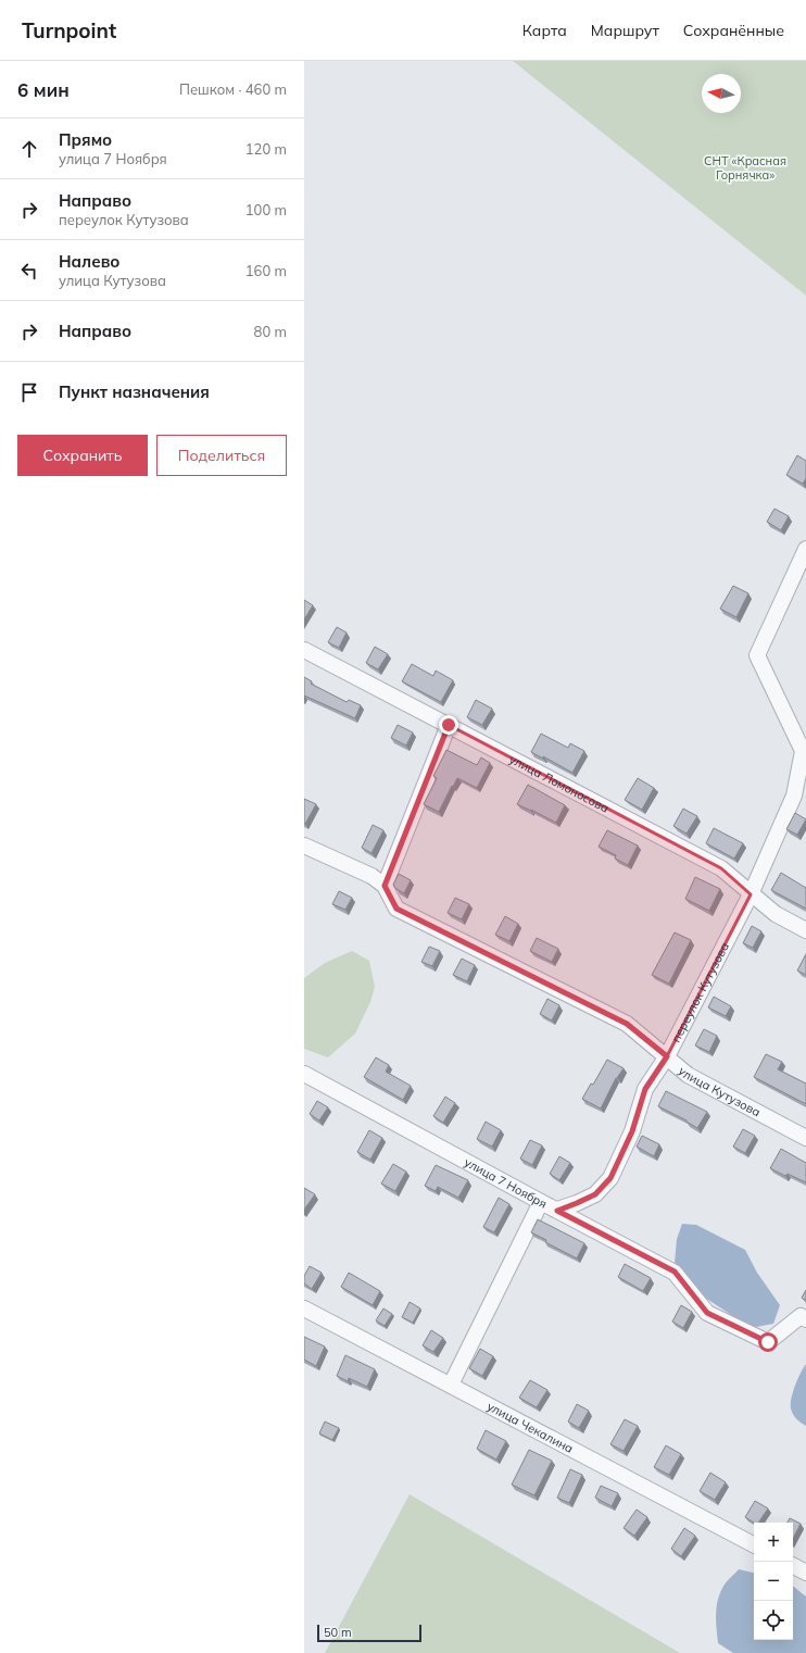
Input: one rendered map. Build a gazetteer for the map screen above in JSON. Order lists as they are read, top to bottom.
{
  "streets": {
    "street": [
      "улица Ломоносова",
      "переулок Кутузова",
      "улица Кутузова",
      "улица 7 Ноября",
      "улица Чекалина"
    ]
  },
  "crossings": [
    ["улица Ломоносова", "переулок Кутузова"],
    ["переулок Кутузова", "улица Кутузова"],
    ["переулок Кутузова", "улица 7 Ноября"]
  ],
  "parks": ["СНТ «Красная Горнячка»"],
  "scale_bar": "50 m",
  "north": "left",
  "page": {
    "header": "Turnpoint",
    "nav": ["Карта", "Маршрут", "Сохранённые"],
    "heading": ["6 мин", "Пешком · 460 m"],
    "list": [
      ["Прямо", "улица 7 Ноября", "120 m"],
      ["Направо", "переулок Кутузова", "100 m"],
      ["Налево", "улица Кутузова", "160 m"],
      ["Направо", "80 m"],
      "Пункт назначения"
    ],
    "buttons": ["Сохранить", "Поделиться"],
    "map_buttons": ["+", "−"],
    "scale": "50 m"
  }
}
